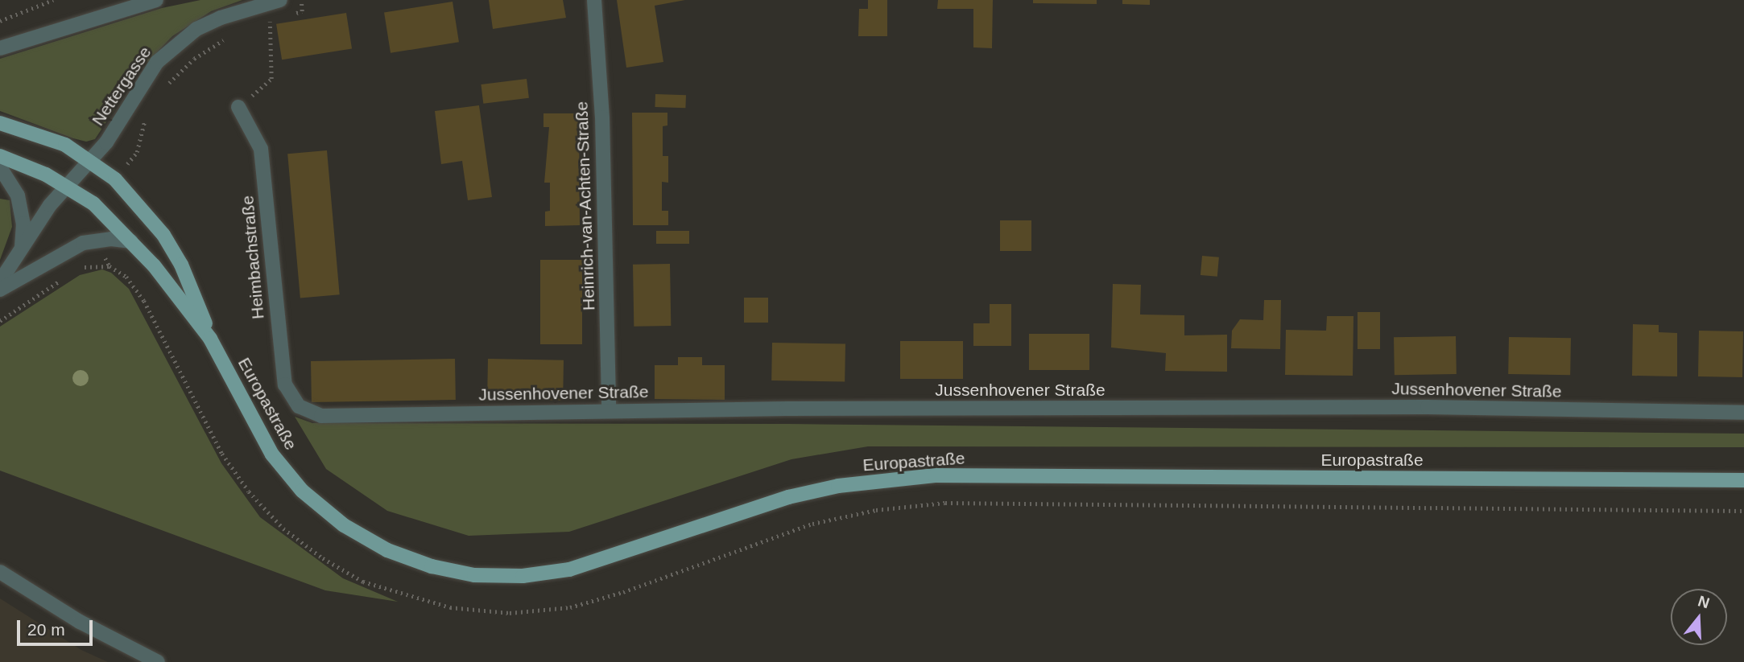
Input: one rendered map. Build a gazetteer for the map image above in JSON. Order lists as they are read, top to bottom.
{
  "streets": {
    "main road": ["Europastraße"],
    "street": [
      "Nettergasse",
      "Heinrich-van-Achten-Straße",
      "Heimbachstraße",
      "Jussenhovener Straße"
    ]
  },
  "crossings": [
    ["Nettergasse", "Europastraße"],
    ["Heinrich-van-Achten-Straße", "Jussenhovener Straße"],
    ["Heimbachstraße", "Jussenhovener Straße"]
  ],
  "scale_bar": "20 m",
  "north": "top"
}
